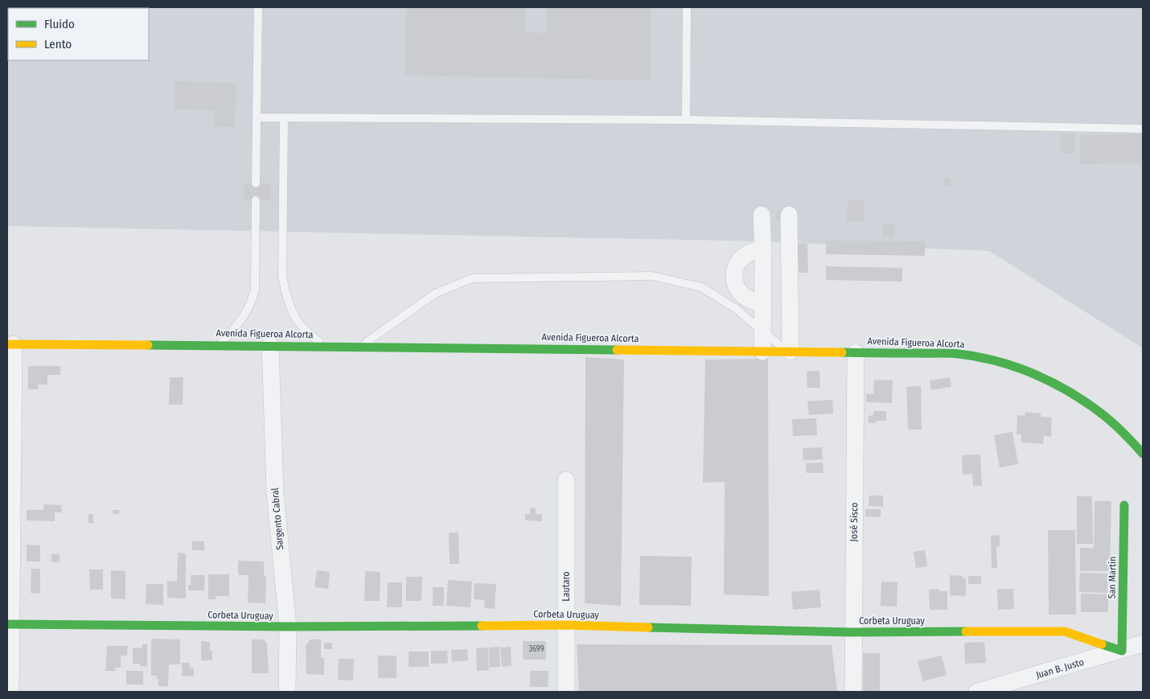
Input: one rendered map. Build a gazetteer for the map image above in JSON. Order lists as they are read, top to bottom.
{
  "streets": {
    "street": [
      "Avenida Figueroa Alcorta",
      "Sargento Cabral",
      "José Sisco",
      "San Martín",
      "Lautaro",
      "Corbeta Uruguay",
      "Juan B. Justo"
    ]
  },
  "crossings": [
    ["Avenida Figueroa Alcorta", "Sargento Cabral"],
    ["Avenida Figueroa Alcorta", "José Sisco"],
    ["Sargento Cabral", "Corbeta Uruguay"],
    ["José Sisco", "Corbeta Uruguay"],
    ["San Martín", "Corbeta Uruguay"],
    ["San Martín", "Juan B. Justo"],
    ["Lautaro", "Corbeta Uruguay"],
    ["Corbeta Uruguay", "Juan B. Justo"]
  ],
  "house_numbers": ["3699"],
  "legend": ["Fluido", "Lento"]
}
